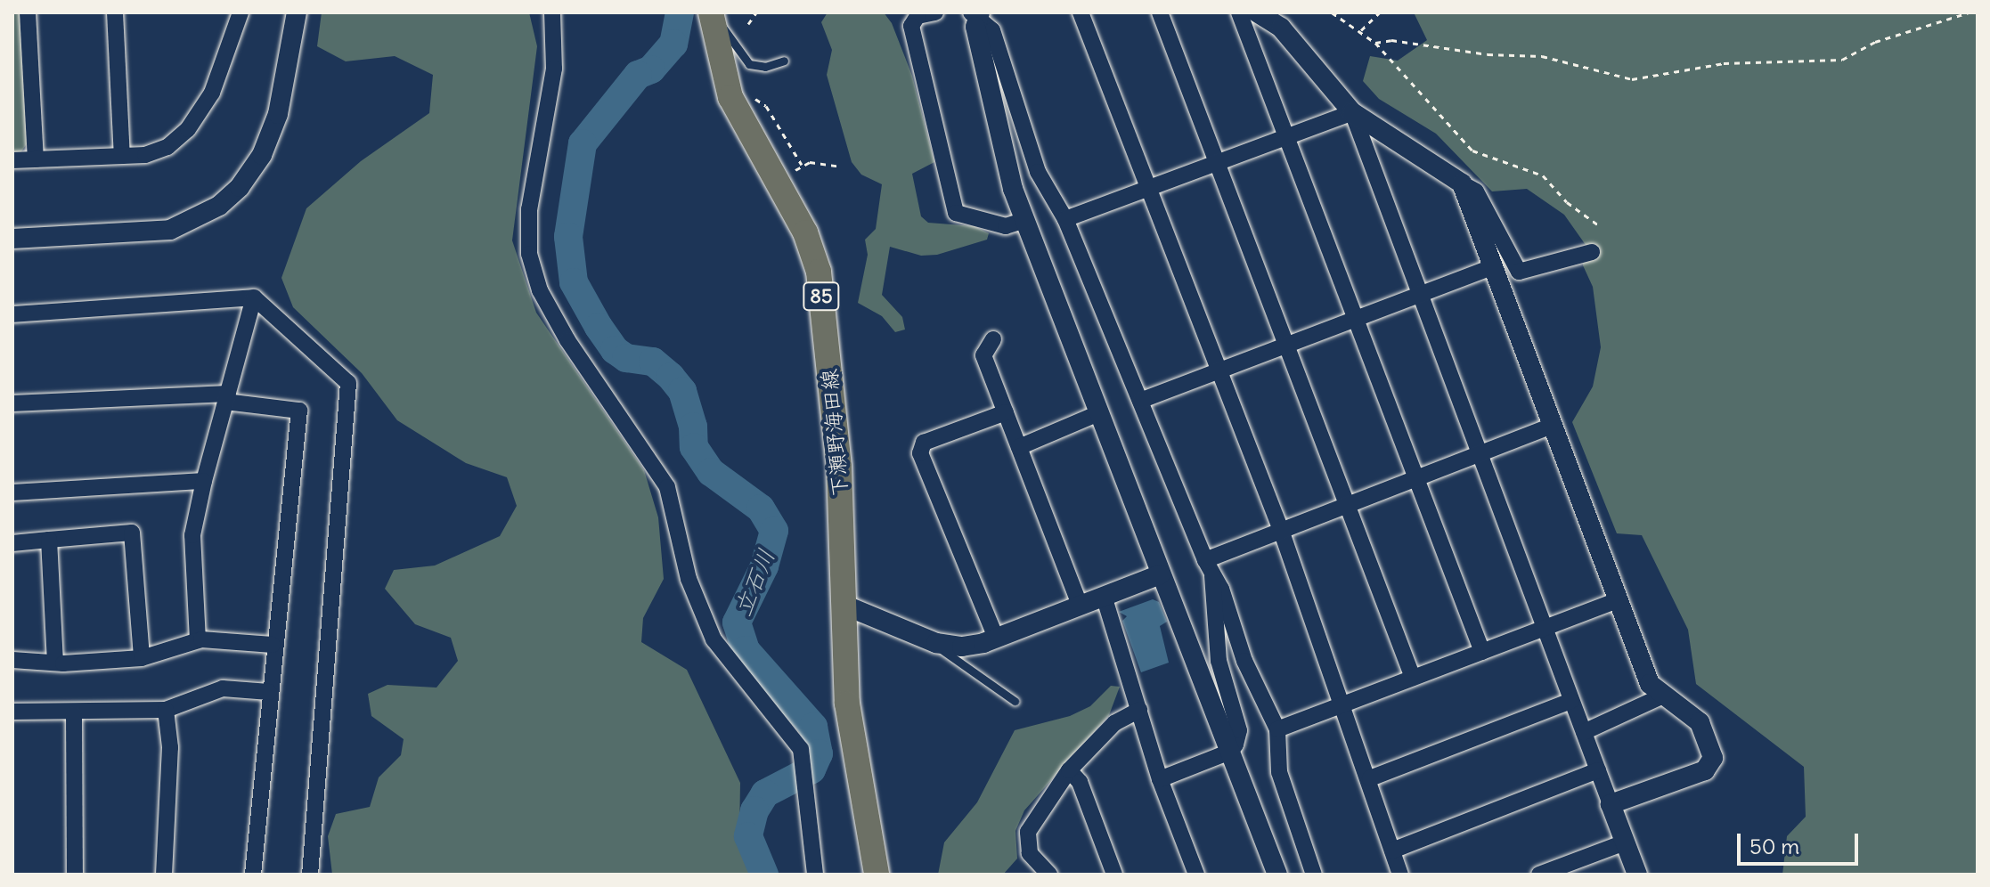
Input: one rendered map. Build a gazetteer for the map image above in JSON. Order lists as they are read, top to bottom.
{
  "streets": {
    "main road": ["85", "下瀬野海田線"]
  },
  "water": ["立石川"],
  "scale_bar": "50 m"
}
